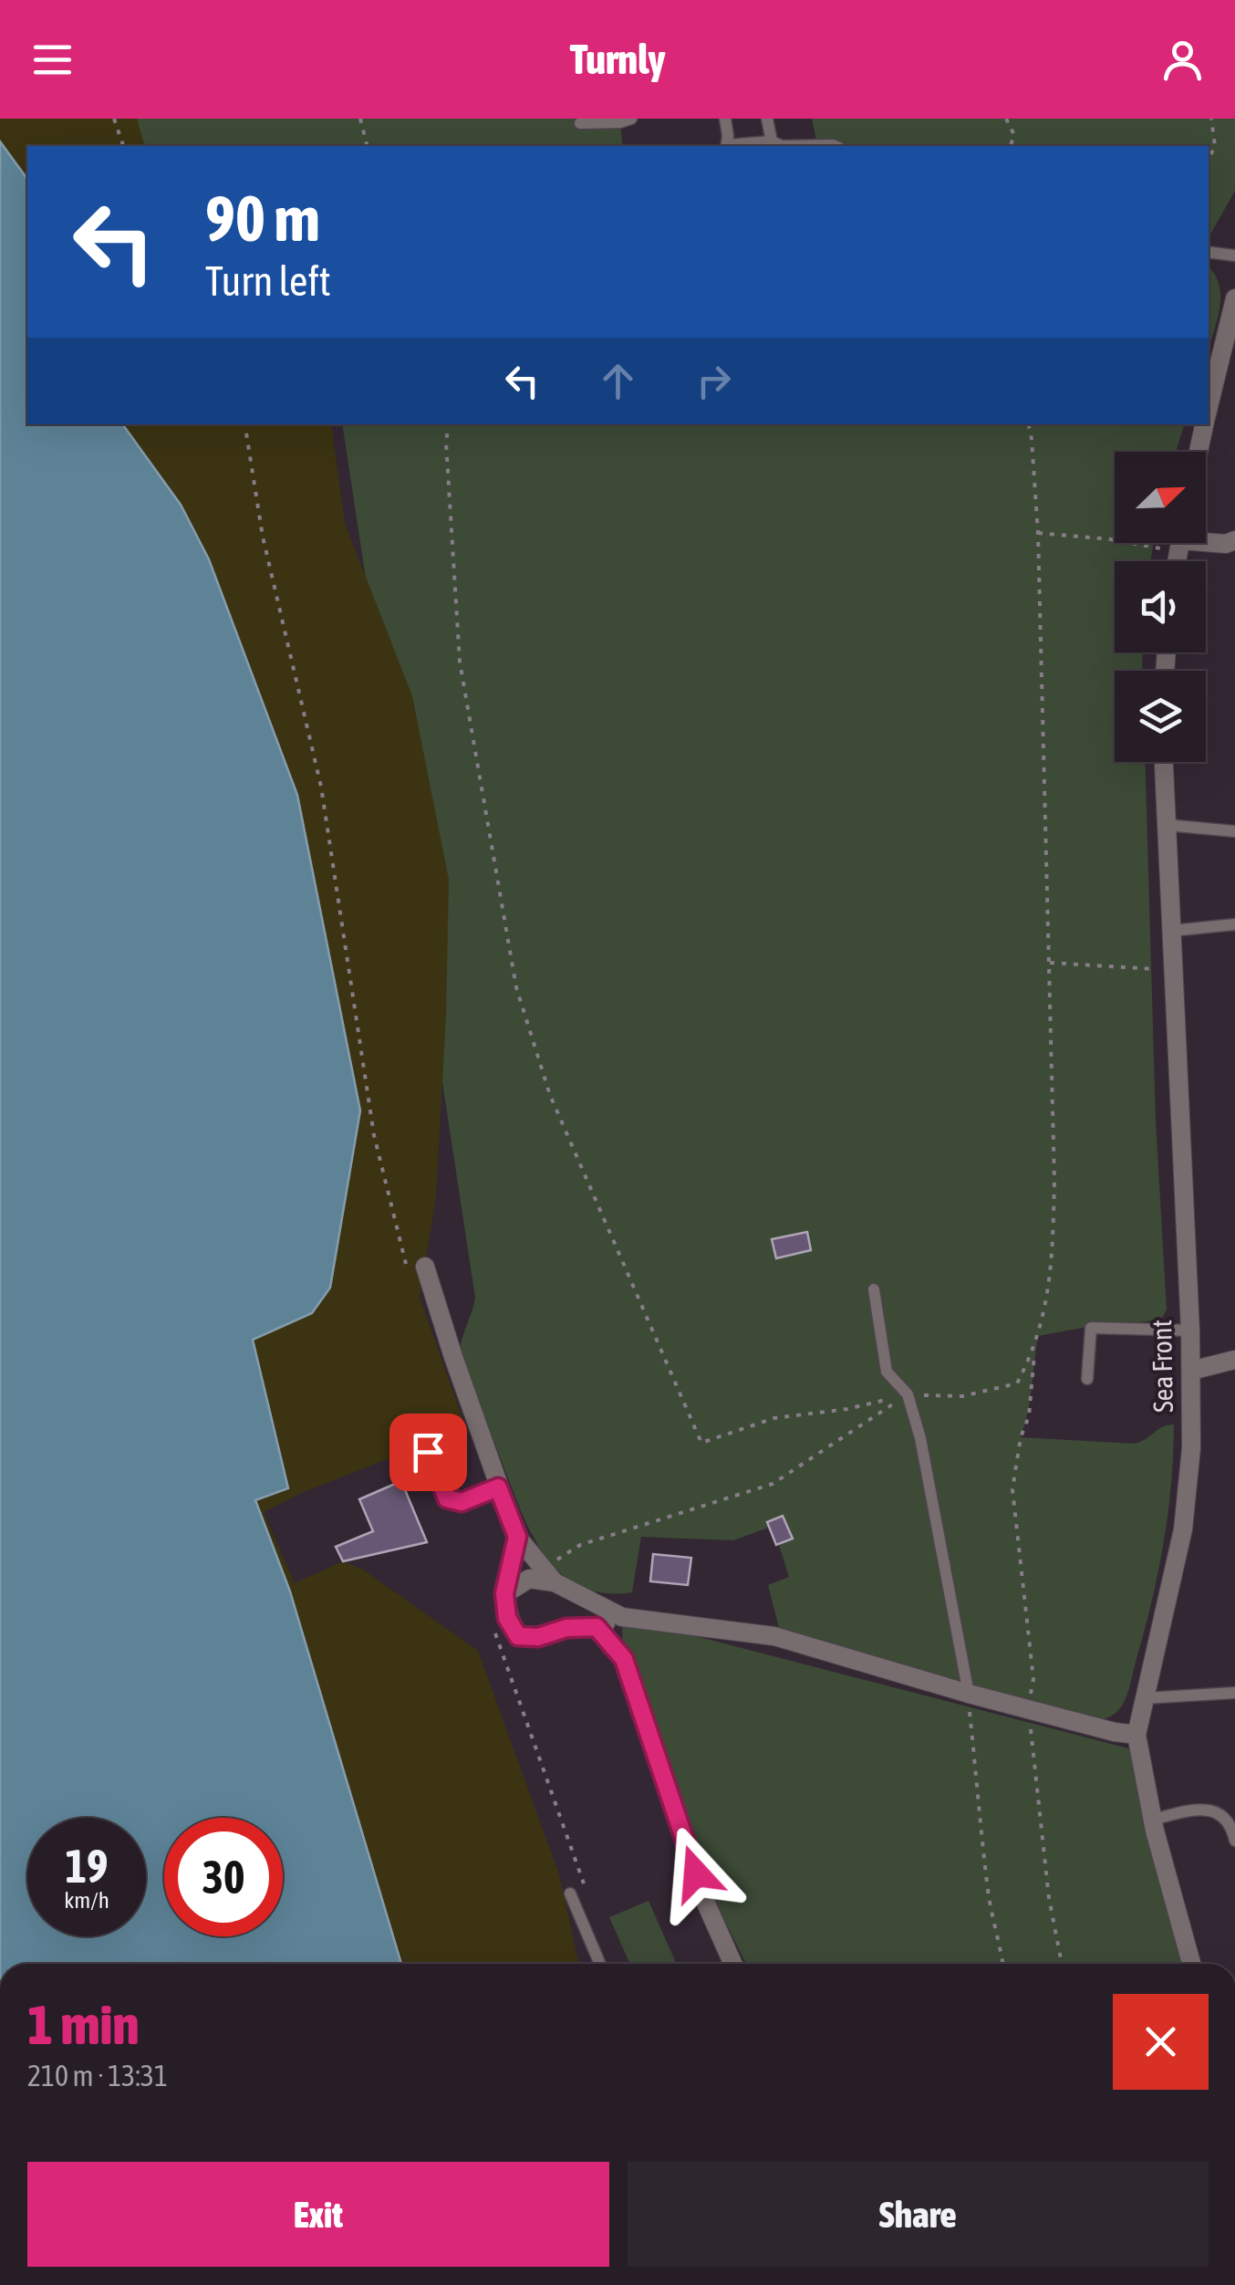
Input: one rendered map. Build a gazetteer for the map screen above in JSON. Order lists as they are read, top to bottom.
{
  "streets": {
    "street": ["Sea Front"]
  },
  "north": "top right",
  "page": {
    "header": "Turnly",
    "turn": ["90 m", "Turn left"],
    "speed": "19 km/h",
    "limit": "30",
    "heading": ["1 min", "210 m · 13:31"],
    "buttons": ["Exit", "Share"]
  }
}
